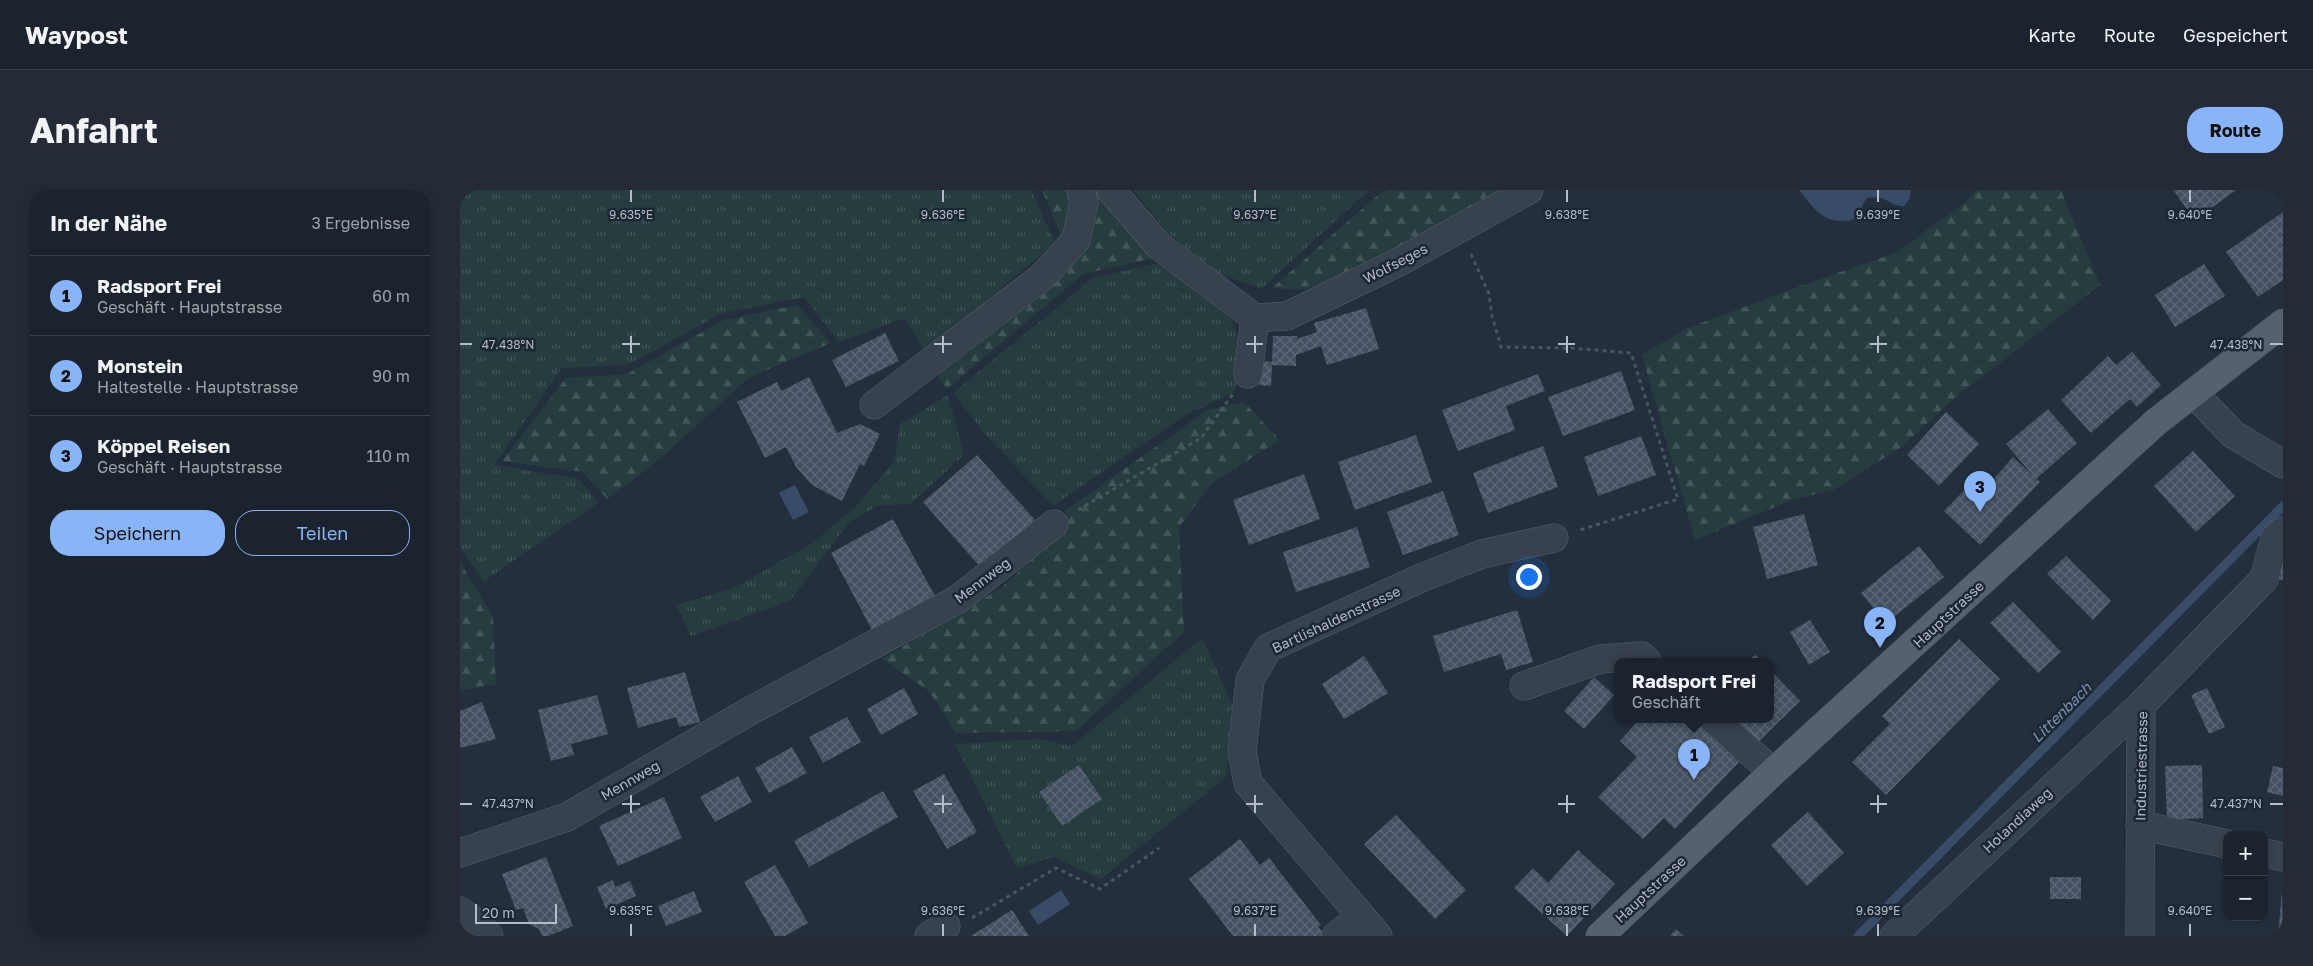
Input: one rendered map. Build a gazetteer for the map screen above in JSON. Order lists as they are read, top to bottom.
{
  "streets": {
    "main road": ["Hauptstrasse"],
    "street": [
      "Wolfseges",
      "Mennweg",
      "Bartlishaldenstrasse",
      "Industriestrasse",
      "Holandiaweg"
    ]
  },
  "crossings": [
    ["Industriestrasse", "Holandiaweg"]
  ],
  "water": ["Littenbach"],
  "scale_bar": "20 m",
  "page": {
    "header": "Waypost",
    "nav": ["Karte", "Route", "Gespeichert"],
    "buttons": [
      "Route",
      ["Speichern", "Teilen"]
    ],
    "title": "Anfahrt",
    "heading": ["In der Nähe", "3 Ergebnisse"],
    "list": [
      {
        "mark": "1",
        "name": "Radsport Frei",
        "note": "Geschäft · Hauptstrasse",
        "value": "60 m"
      },
      {
        "mark": "2",
        "name": "Monstein",
        "note": "Haltestelle · Hauptstrasse",
        "value": "90 m"
      },
      {
        "mark": "3",
        "name": "Köppel Reisen",
        "note": "Geschäft · Hauptstrasse",
        "value": "110 m"
      }
    ],
    "pins": ["3", "2", "1"],
    "popup": ["Radsport Frei", "Geschäft"],
    "map_buttons": ["+", "−"],
    "scale": "20 m"
  },
  "coordinates": [
    "9.635°E",
    "9.636°E",
    "9.637°E",
    "9.638°E",
    "9.639°E",
    "9.640°E",
    "47.438°N",
    "47.437°N"
  ]
}
